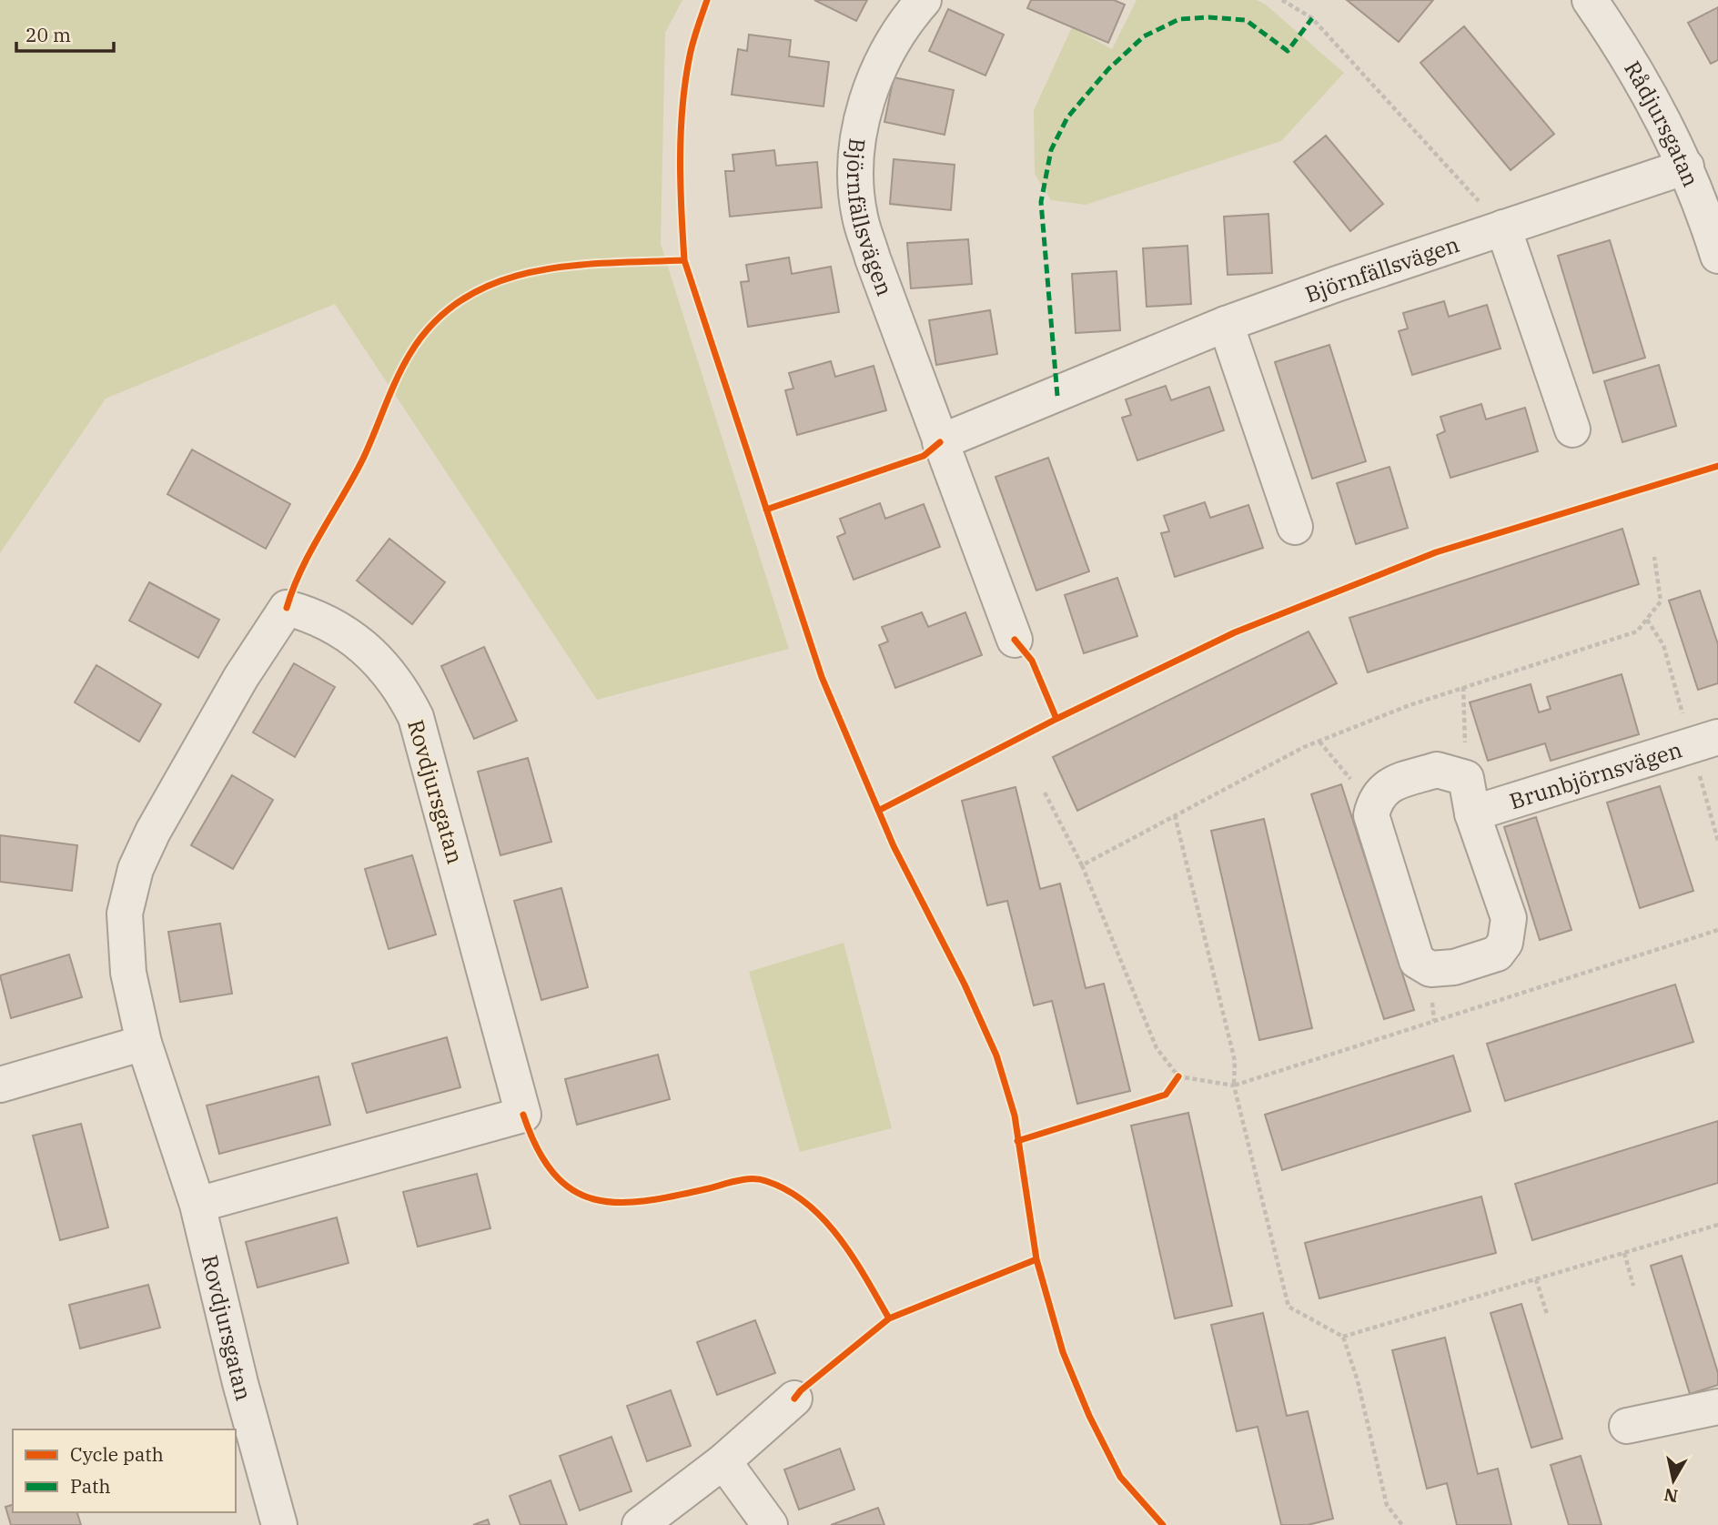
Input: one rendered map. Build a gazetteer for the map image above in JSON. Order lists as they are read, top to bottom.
{
  "streets": {
    "street": [
      "Rådjursgatan",
      "Björnfällsvägen",
      "Brunbjörnsvägen",
      "Rovdjursgatan"
    ]
  },
  "crossings": [
    ["Rådjursgatan", "Björnfällsvägen"]
  ],
  "legend": ["Cycle path", "Path"],
  "scale_bar": "20 m",
  "north": "bottom"
}
